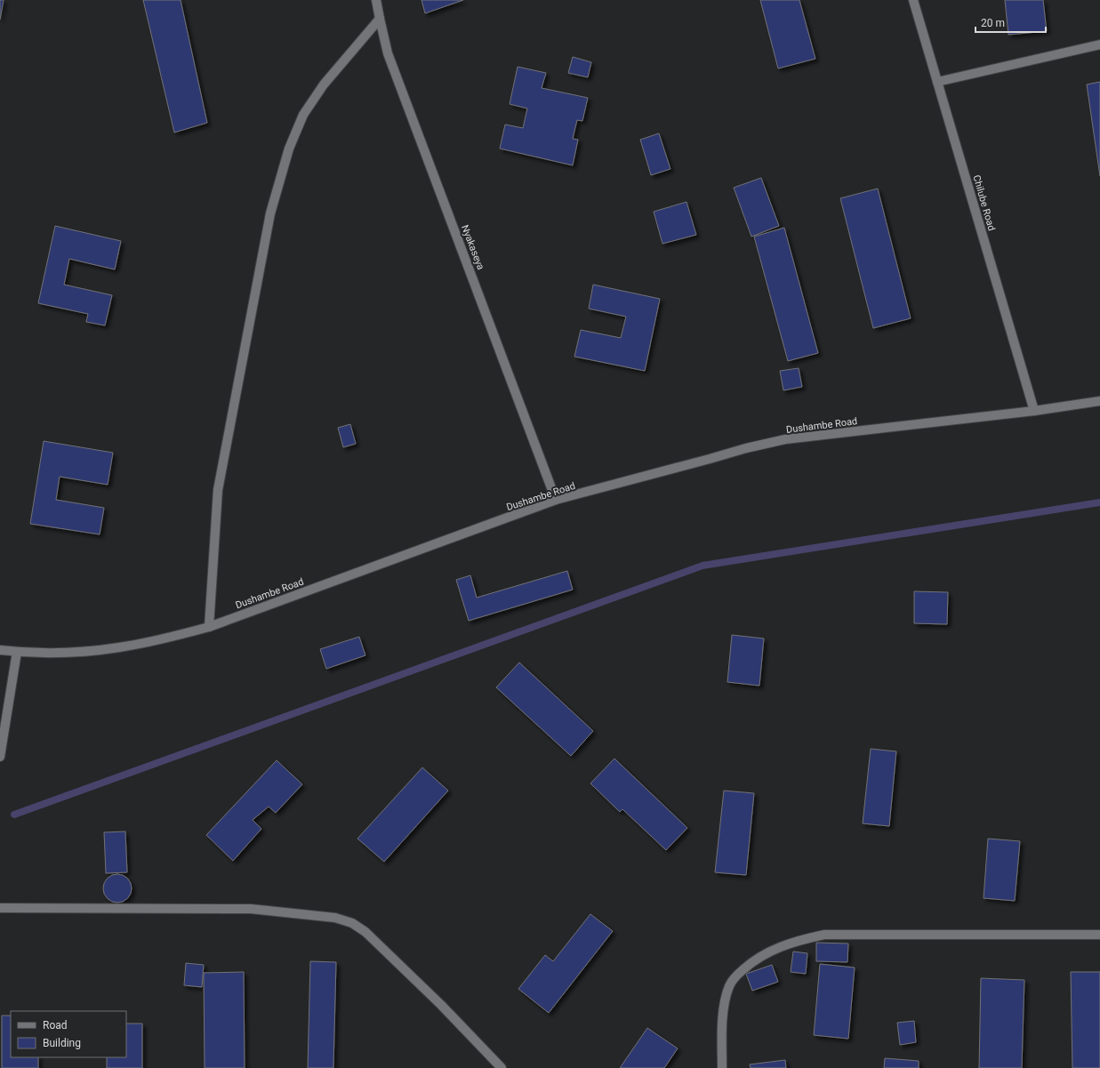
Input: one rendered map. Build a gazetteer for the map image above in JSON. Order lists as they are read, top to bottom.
{
  "streets": {
    "street": ["Chilube Road", "Nyakaseya", "Dushambe Road"]
  },
  "crossings": [
    ["Chilube Road", "Dushambe Road"],
    ["Nyakaseya", "Dushambe Road"]
  ],
  "legend": ["Road", "Building"],
  "scale_bar": "20 m"
}
